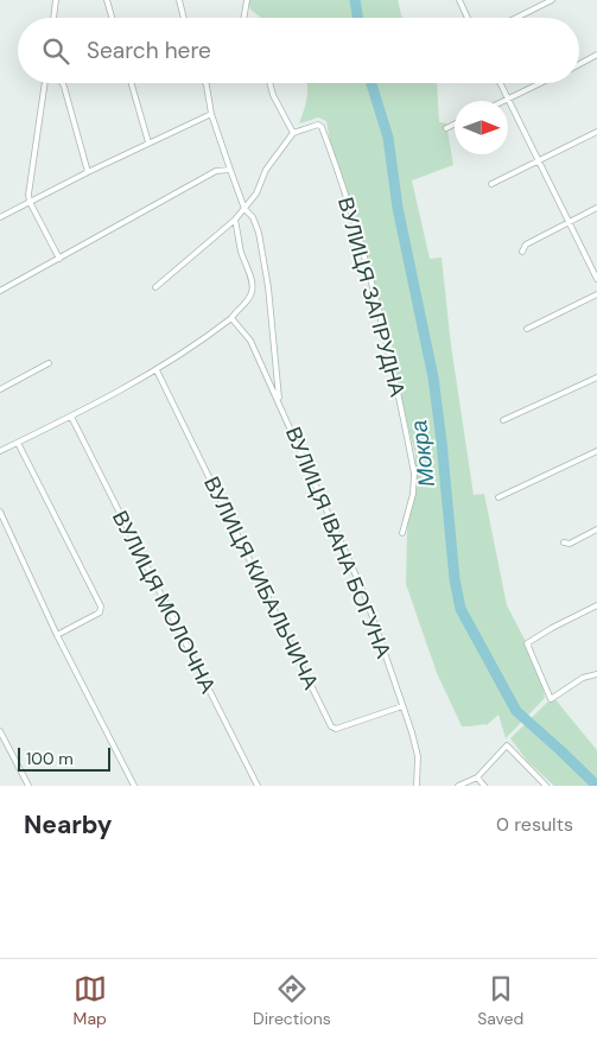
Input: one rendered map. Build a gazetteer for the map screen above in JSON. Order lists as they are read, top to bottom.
{
  "streets": {
    "street": [
      "ВУЛИЦЯ ЗАПРУДНА",
      "ВУЛИЦЯ ІВАНА БОГУНА",
      "ВУЛИЦЯ КИБАЛЬЧИЧА",
      "ВУЛИЦЯ МОЛОЧНА"
    ]
  },
  "crossings": [
    ["ВУЛИЦЯ ІВАНА БОГУНА", "ВУЛИЦЯ КИБАЛЬЧИЧА"]
  ],
  "water": ["Мокра"],
  "scale_bar": "100 m",
  "north": "right",
  "page": {
    "search": "Search here",
    "scale": "100 m",
    "heading": ["Nearby", "0 results"],
    "nav": ["Map", "Directions", "Saved"]
  }
}
